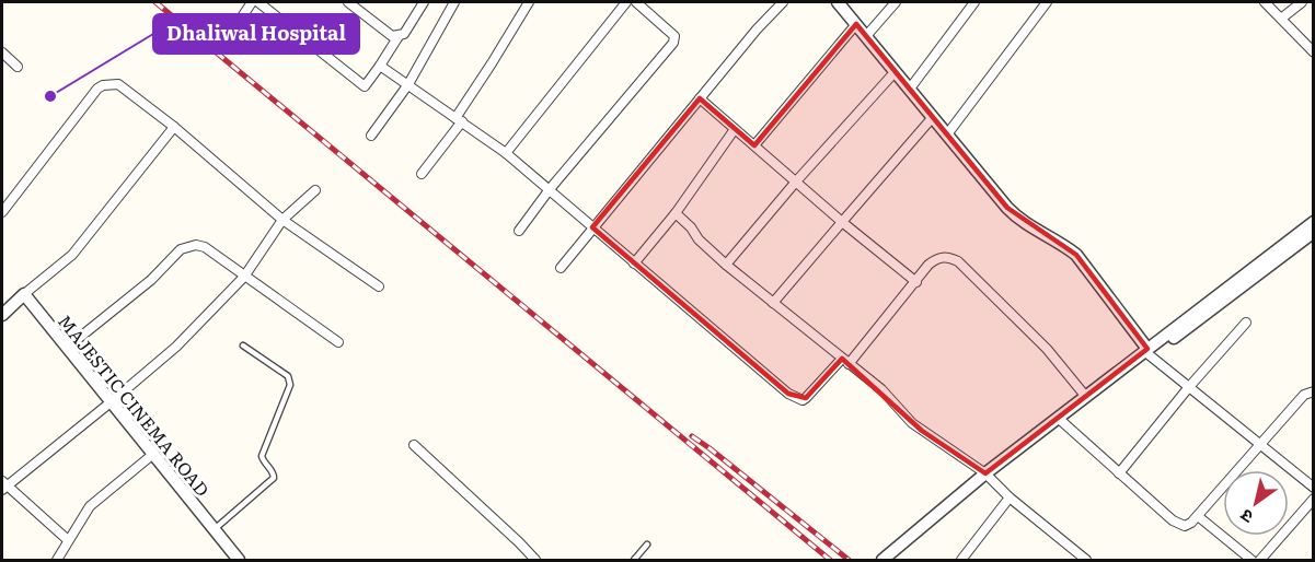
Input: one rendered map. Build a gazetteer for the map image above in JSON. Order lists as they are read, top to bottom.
{
  "streets": {
    "street": ["MAJESTIC CINEMA ROAD"]
  },
  "places": ["Dhaliwal Hospital"],
  "north": "bottom left"
}
